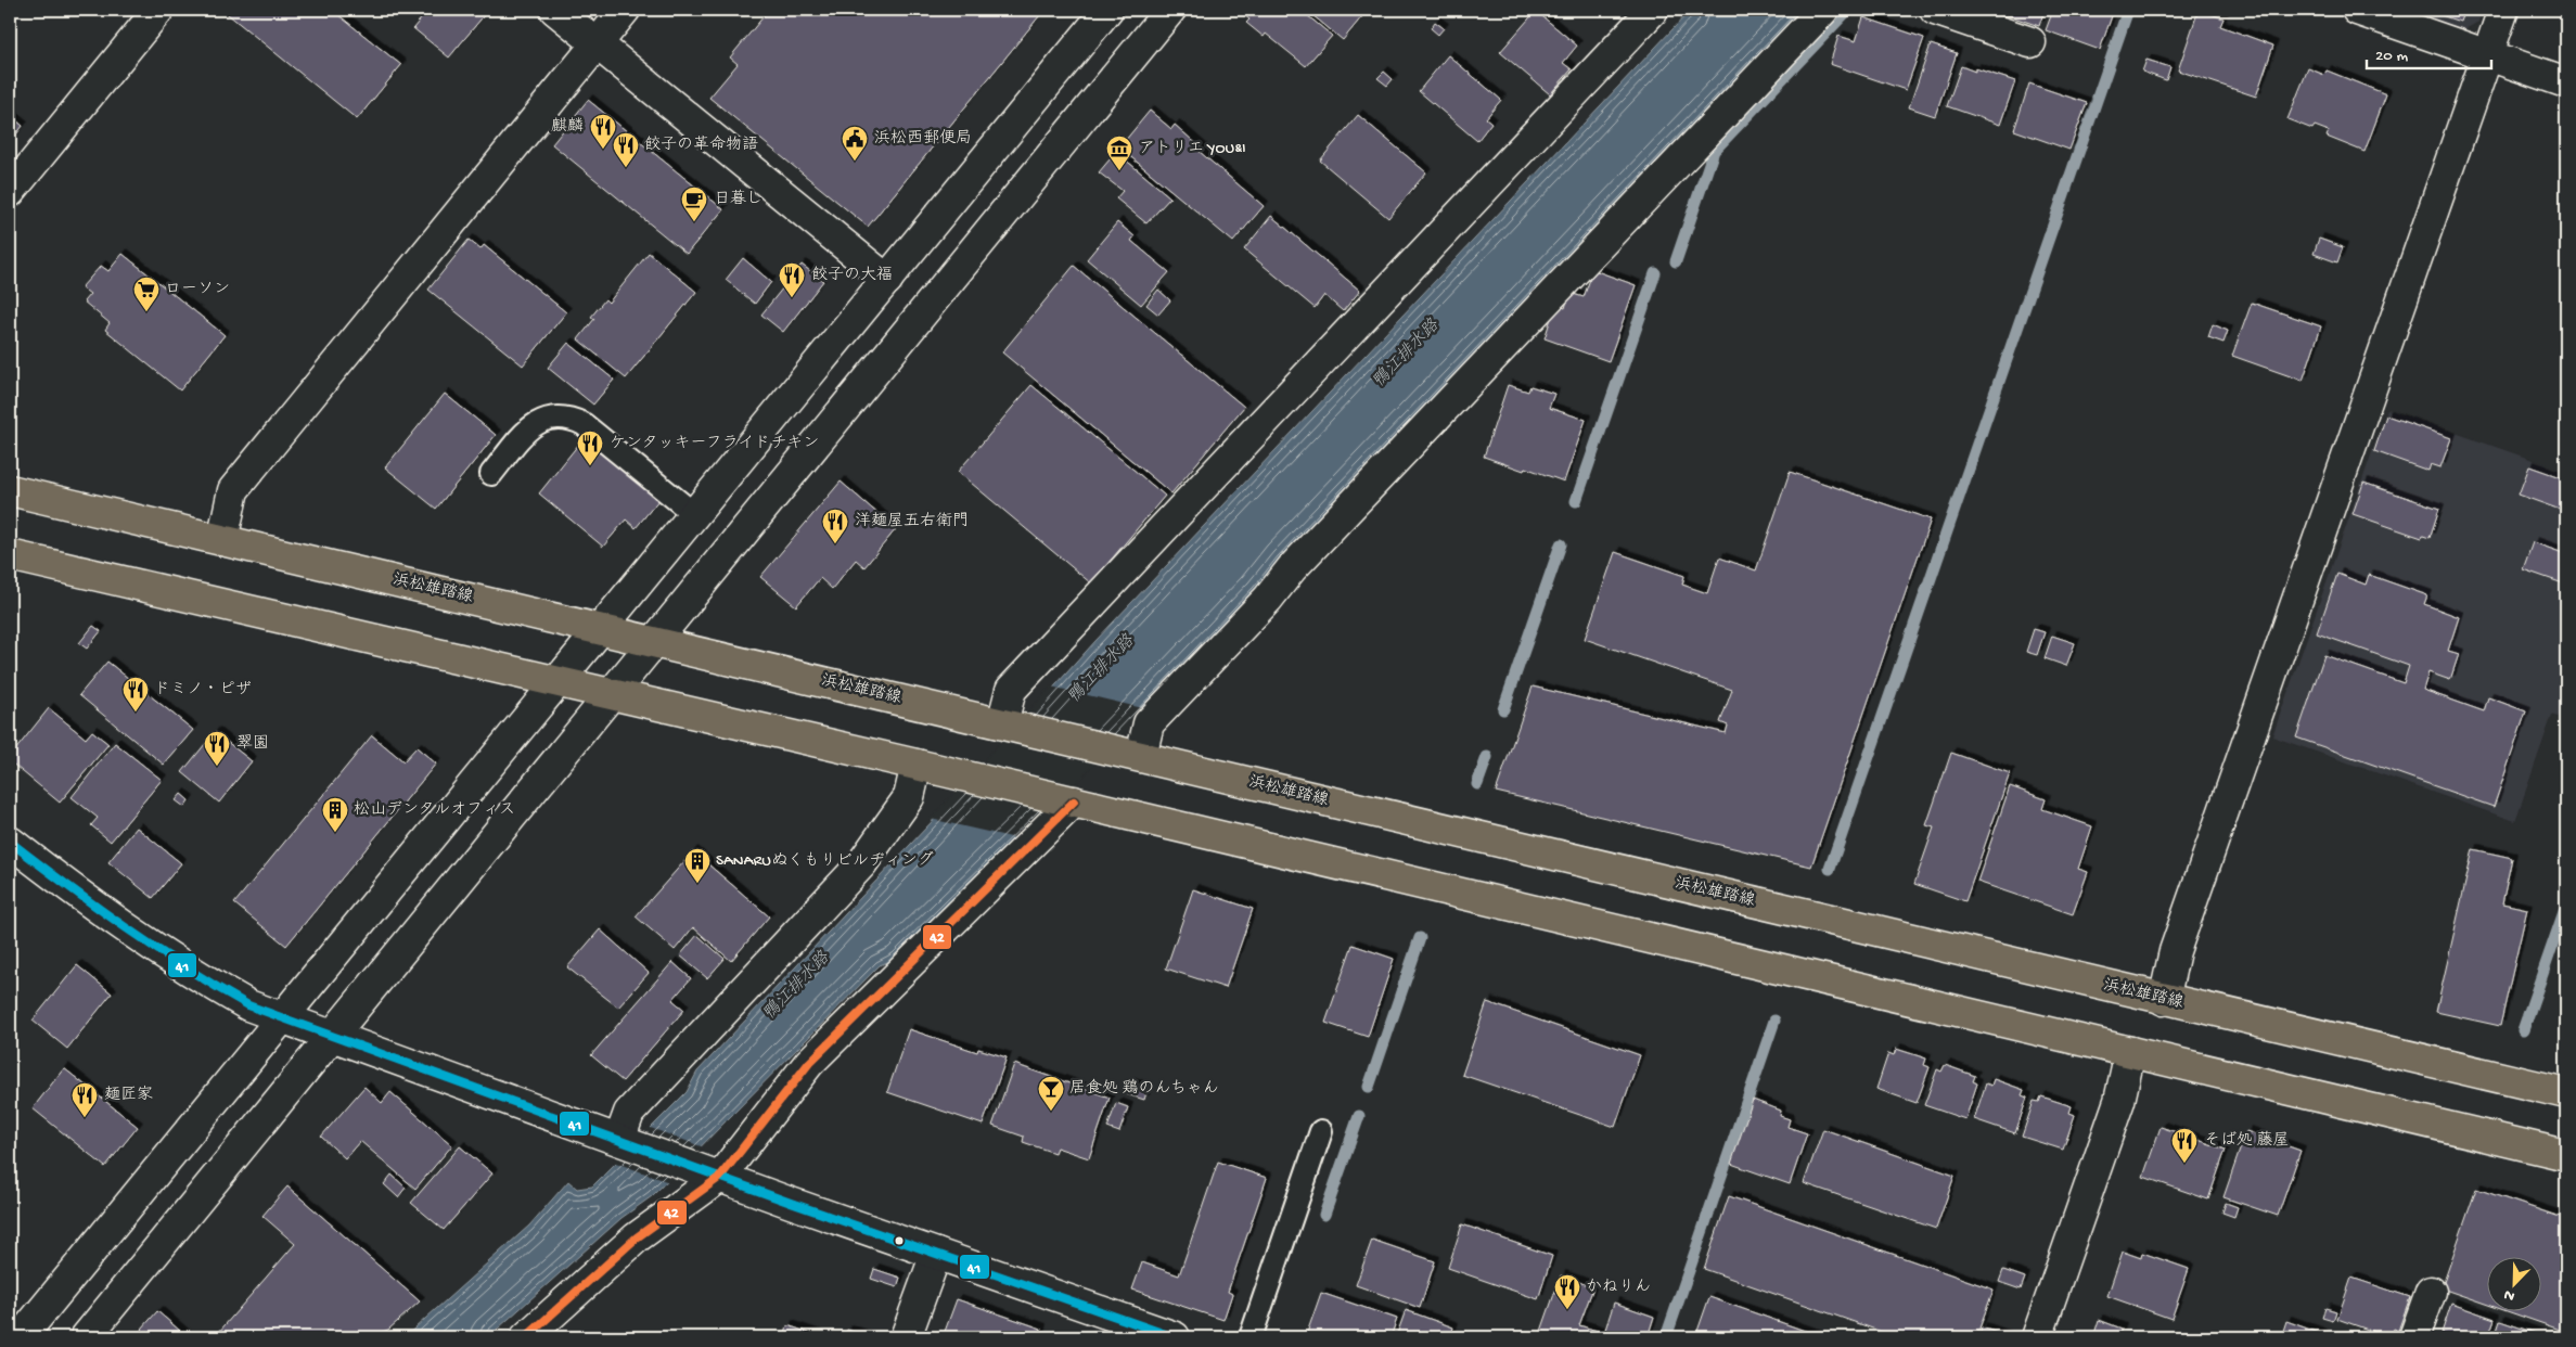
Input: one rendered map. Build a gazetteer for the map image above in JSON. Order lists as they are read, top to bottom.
{
  "streets": {
    "main road": ["浜松雄踏線"]
  },
  "water": ["鴨江排水路"],
  "places": {
    "restaurant": [
      "麒麟",
      "餃子の革命物語",
      "餃子の大福",
      "ケンタッキーフライドチキン",
      "洋麺屋五右衛門",
      "ドミノ・ピザ",
      "翠園",
      "麺匠家",
      "そば処 藤屋",
      "かねりん"
    ],
    "public building": ["浜松西郵便局"],
    "museum": ["アトリエ YOU&I"],
    "cafe": ["日暮し"],
    "supermarket": ["ローソン"],
    "building": ["松山デンタルオフィス", "SANARUぬくもりビルヂィング"],
    "bar": ["居食処 鶏のんちゃん"]
  },
  "lines": ["transit line 42", "transit line 41"],
  "scale_bar": "20 m",
  "north": "bottom left"
}
